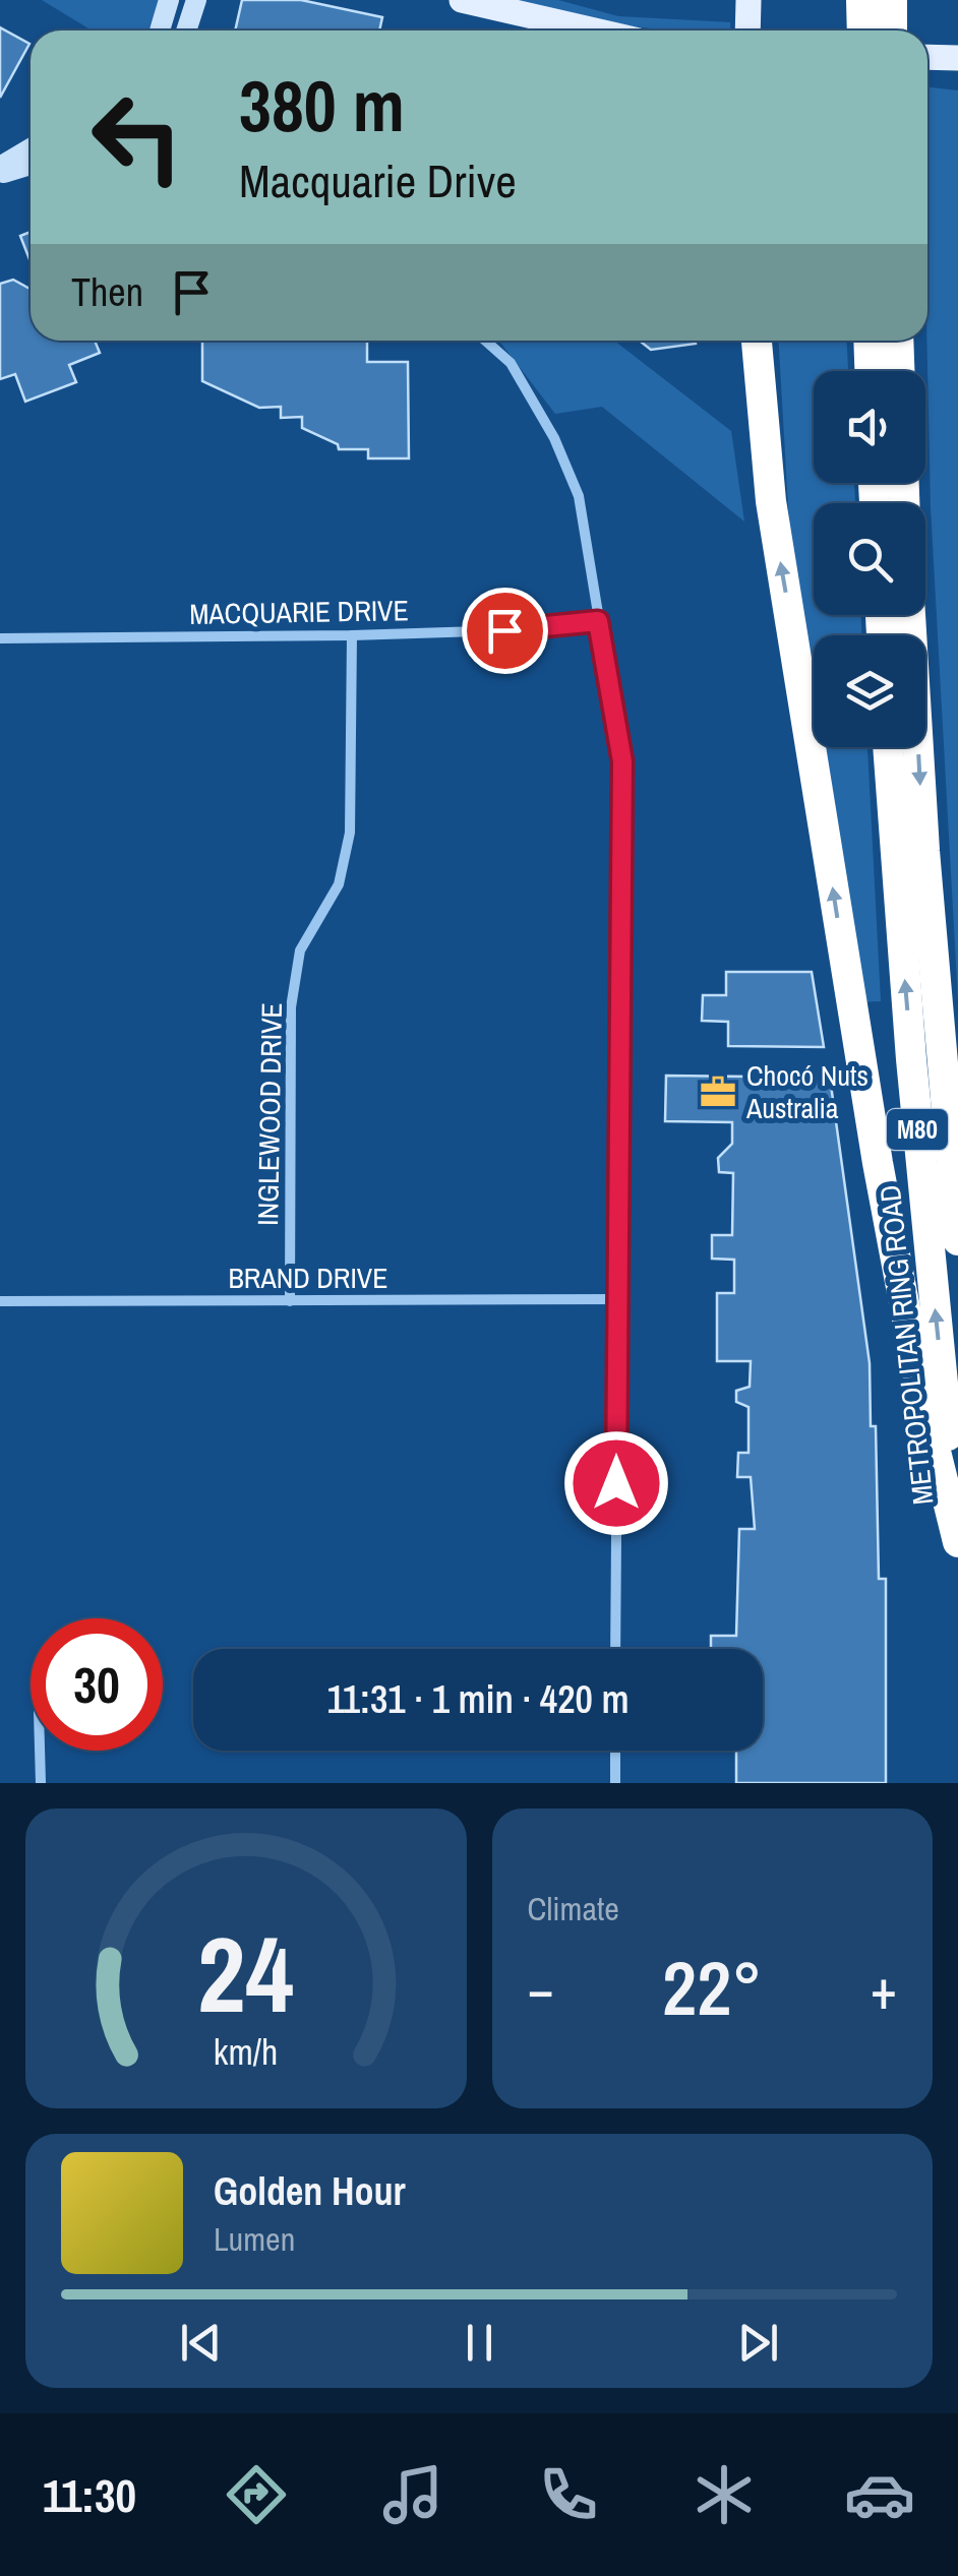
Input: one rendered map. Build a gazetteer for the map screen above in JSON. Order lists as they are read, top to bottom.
{
  "streets": {
    "highway": ["M80", "METROPOLITAN RING ROAD"],
    "street": ["MACQUARIE DRIVE", "INGLEWOOD DRIVE", "BRAND DRIVE"]
  },
  "crossings": [
    ["MACQUARIE DRIVE", "INGLEWOOD DRIVE"],
    ["INGLEWOOD DRIVE", "BRAND DRIVE"]
  ],
  "places": {
    "office": ["Chocó Nuts Australia"]
  },
  "page": {
    "turn": ["380 m", "Macquarie Drive"],
    "then": "Then",
    "limit": "30",
    "trip": "11:31 · 1 min · 420 m",
    "tile": "Climate",
    "heat": ["−", "22°", "+"],
    "song": ["Golden Hour", "Lumen"],
    "tabs": "11:30",
    "gauge": ["24", "km/h"]
  }
}
